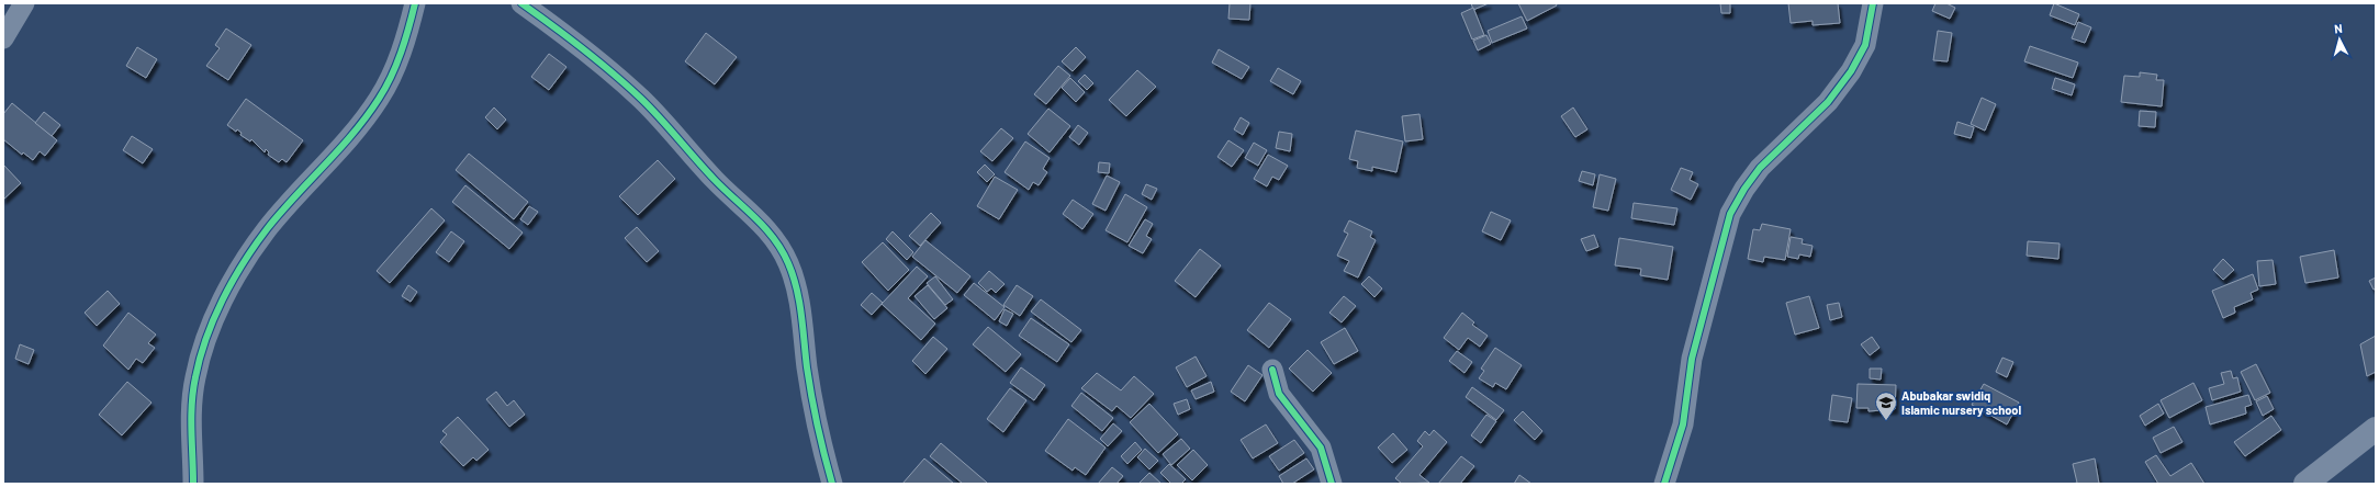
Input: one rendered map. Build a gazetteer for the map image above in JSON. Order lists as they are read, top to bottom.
{
  "places": {
    "school or university": ["Abubakar swidiq Islamic nursery school"]
  },
  "north": "top"
}
